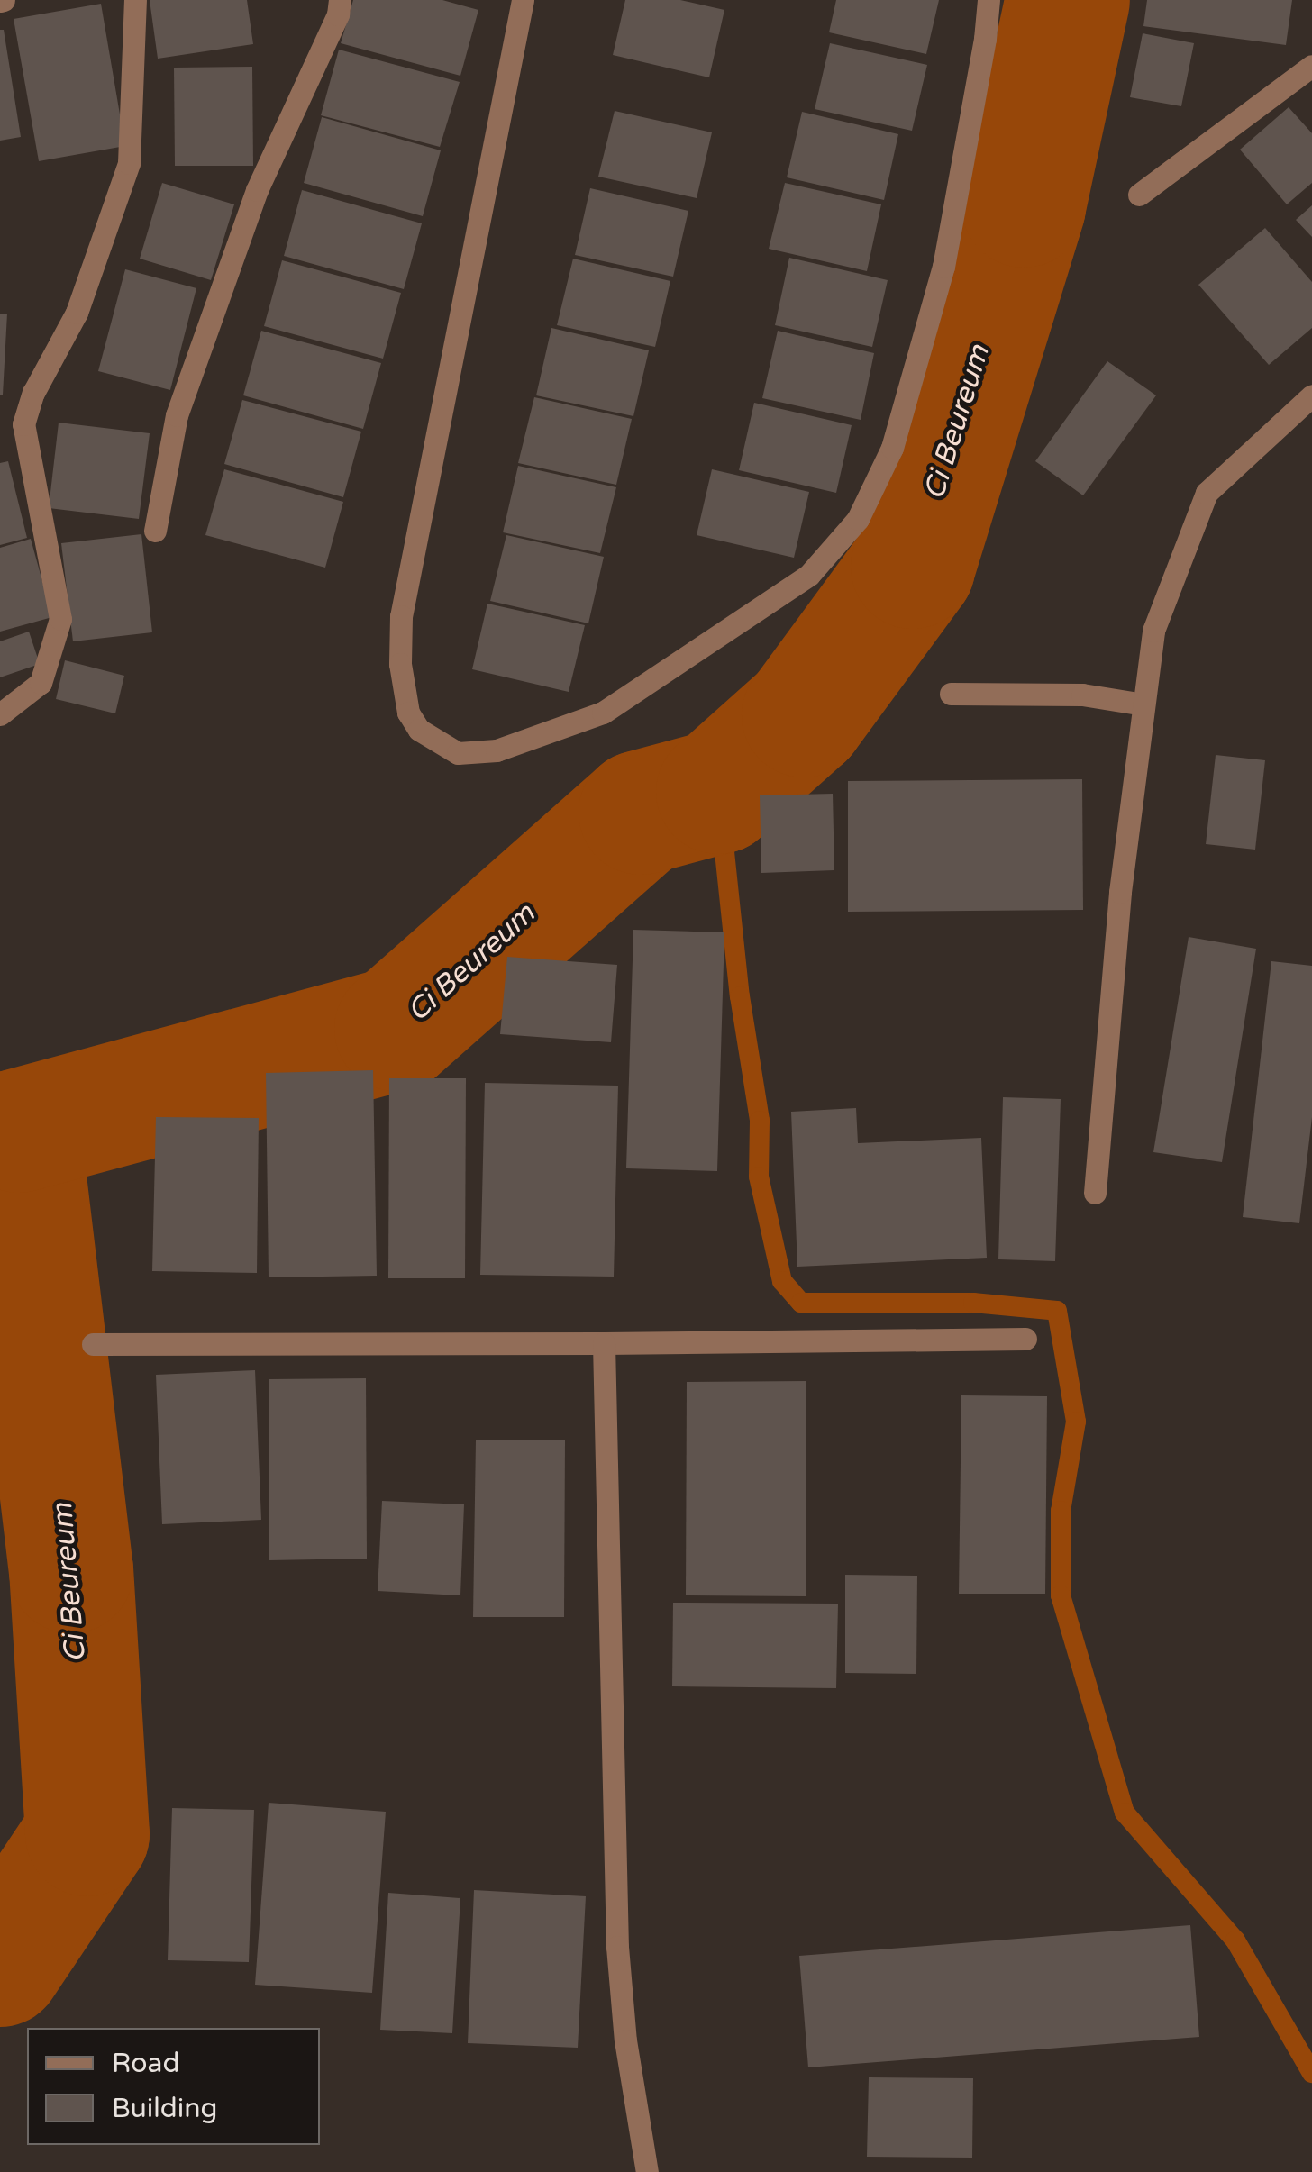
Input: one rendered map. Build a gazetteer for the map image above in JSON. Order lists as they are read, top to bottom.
{
  "water": ["Ci Beureum"],
  "legend": ["Road", "Building"]
}
